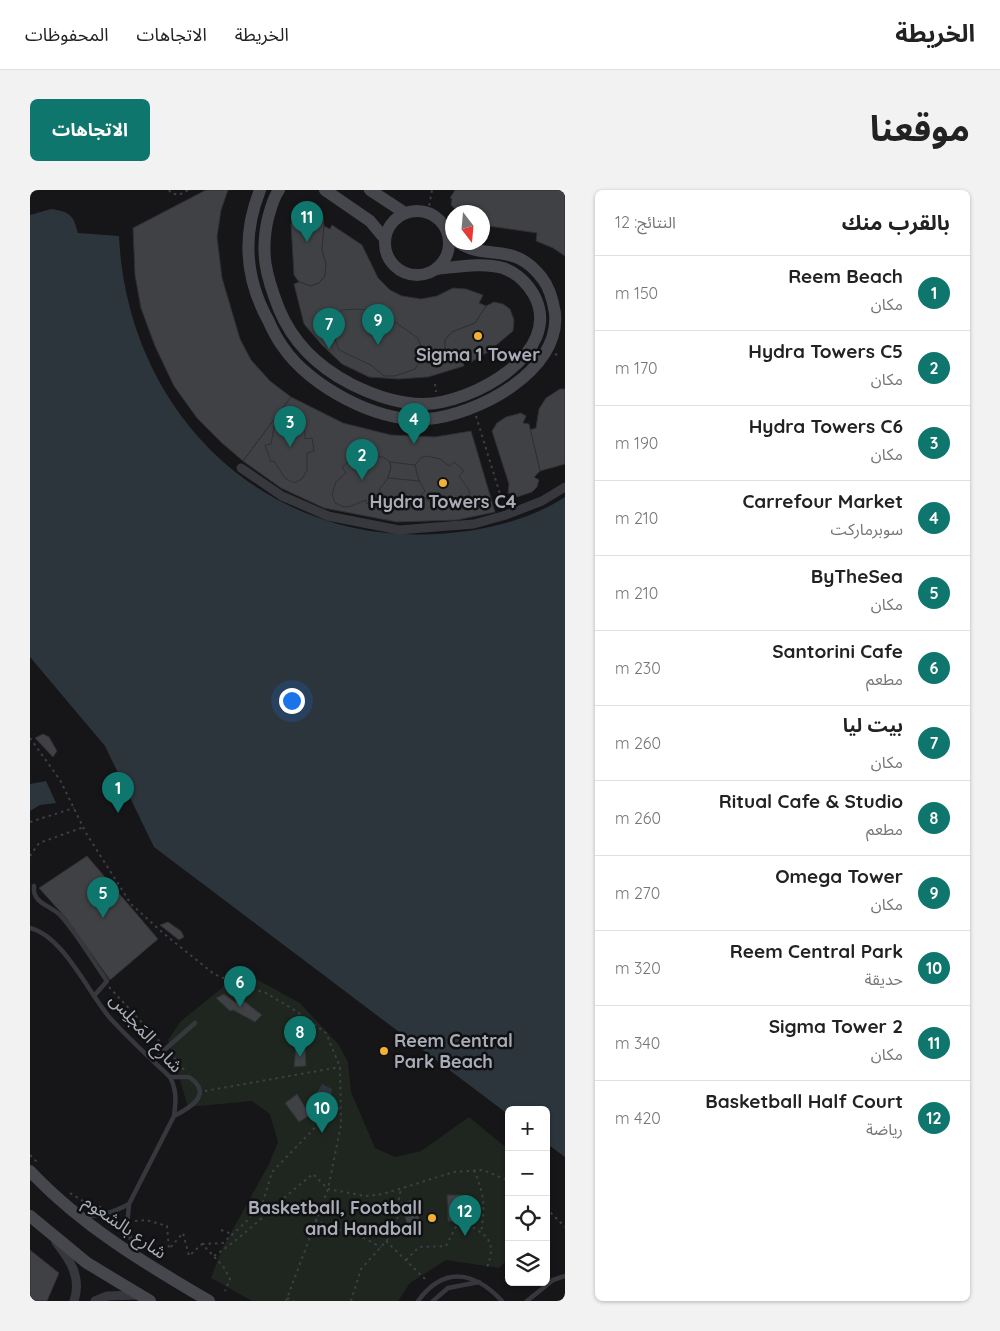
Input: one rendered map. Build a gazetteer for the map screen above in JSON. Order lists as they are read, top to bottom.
{
  "streets": {
    "street": ["شارع بالشعوم"],
    "lane": ["شارع المَجلِس"]
  },
  "crossings": [
    ["شارع المَجلِس", "شارع بالشعوم"]
  ],
  "places": [
    "Sigma 1 Tower",
    "Hydra Towers C4",
    "Reem Central Park Beach",
    "Basketball, Football and Handball"
  ],
  "north": "bottom",
  "page": {
    "header": "الخريطة",
    "nav": ["الخريطة", "الاتجاهات", "المحفوظات"],
    "title": "موقعنا",
    "buttons": "الاتجاهات",
    "heading": ["بالقرب منك", "النتائج: 12"],
    "pins": [
      "11",
      "9",
      "7",
      "4",
      "3",
      "2",
      "1",
      "5",
      "6",
      "8",
      "10",
      "12"
    ],
    "list": [
      {
        "mark": "1",
        "name": "Reem Beach",
        "note": "مكان",
        "value": "150 m"
      },
      {
        "mark": "2",
        "name": "Hydra Towers C5",
        "note": "مكان",
        "value": "170 m"
      },
      {
        "mark": "3",
        "name": "Hydra Towers C6",
        "note": "مكان",
        "value": "190 m"
      },
      {
        "mark": "4",
        "name": "Carrefour Market",
        "note": "سوبرماركت",
        "value": "210 m"
      },
      {
        "mark": "5",
        "name": "ByTheSea",
        "note": "مكان",
        "value": "210 m"
      },
      {
        "mark": "6",
        "name": "Santorini Cafe",
        "note": "مطعم",
        "value": "230 m"
      },
      {
        "mark": "7",
        "name": "بيت ليا",
        "note": "مكان",
        "value": "260 m"
      },
      {
        "mark": "8",
        "name": "Ritual Cafe & Studio",
        "note": "مطعم",
        "value": "260 m"
      },
      {
        "mark": "9",
        "name": "Omega Tower",
        "note": "مكان",
        "value": "270 m"
      },
      {
        "mark": "10",
        "name": "Reem Central Park",
        "note": "حديقة",
        "value": "320 m"
      },
      {
        "mark": "11",
        "name": "Sigma Tower 2",
        "note": "مكان",
        "value": "340 m"
      },
      {
        "mark": "12",
        "name": "Basketball Half Court",
        "note": "رياضة",
        "value": "420 m"
      }
    ],
    "map_buttons": ["+", "−"]
  }
}
